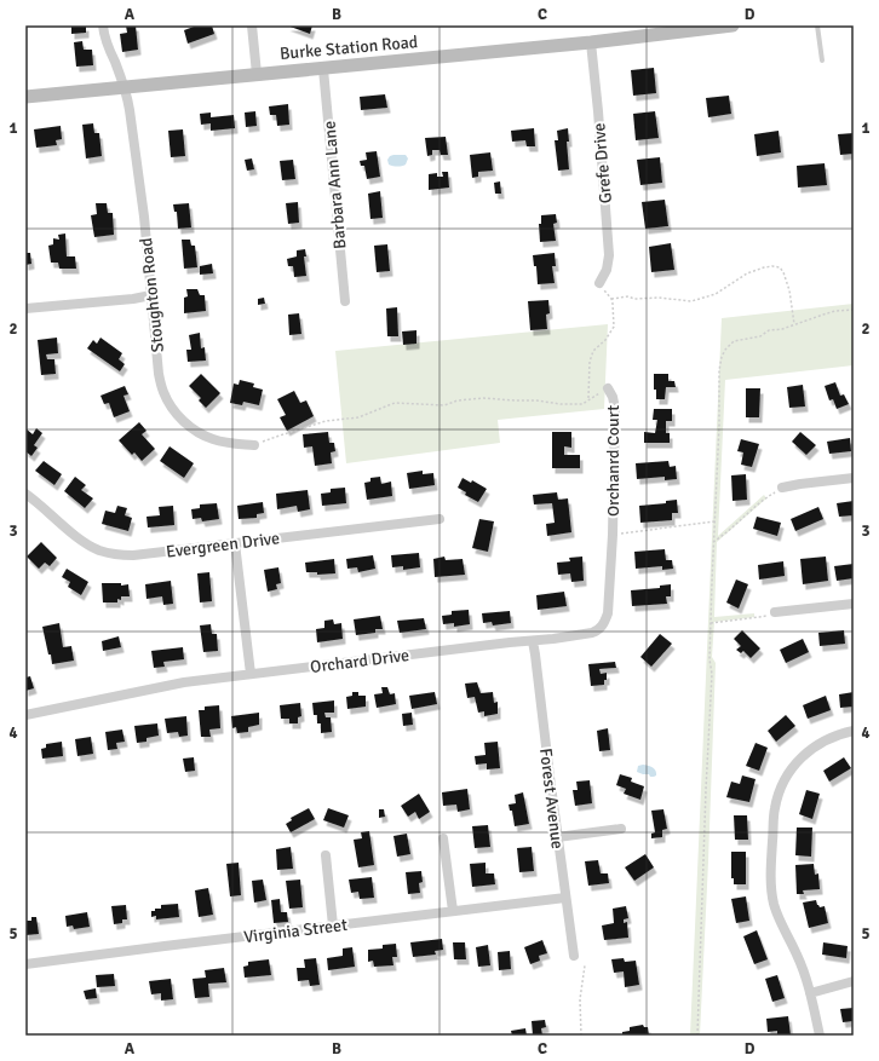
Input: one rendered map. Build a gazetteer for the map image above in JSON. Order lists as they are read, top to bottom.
{
  "streets": {
    "street": [
      "Burke Station Road",
      "Grefe Drive",
      "Barbara Ann Lane",
      "Stoughton Road",
      "Orchanrd Court",
      "Evergreen Drive",
      "Orchard Drive",
      "Forest Avenue",
      "Virginia Street"
    ]
  },
  "crossings": [
    ["Burke Station Road", "Grefe Drive"],
    ["Burke Station Road", "Barbara Ann Lane"],
    ["Burke Station Road", "Stoughton Road"],
    ["Orchanrd Court", "Orchard Drive"],
    ["Orchard Drive", "Forest Avenue"],
    ["Forest Avenue", "Virginia Street"]
  ],
  "grid": {
    "columns": [
      "A",
      "B",
      "C",
      "D"
    ],
    "rows": [
      "1",
      "2",
      "3",
      "4",
      "5"
    ]
  }
}
